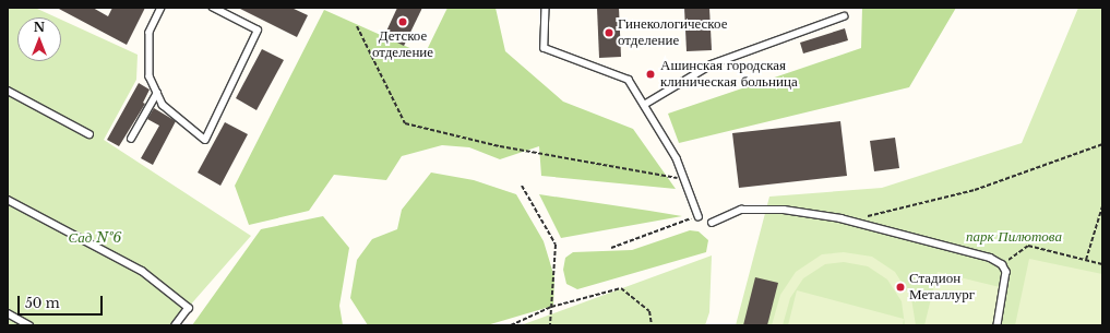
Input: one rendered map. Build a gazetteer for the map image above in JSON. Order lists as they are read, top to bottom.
{
  "parks": ["парк Пилютова", "Сад №6"],
  "places": [
    "Детское отделение",
    "Гинекологическое отделение",
    "Ашинская городская клиническая больница",
    "Стадион Металлург"
  ],
  "scale_bar": "50 m",
  "north": "top"
}
